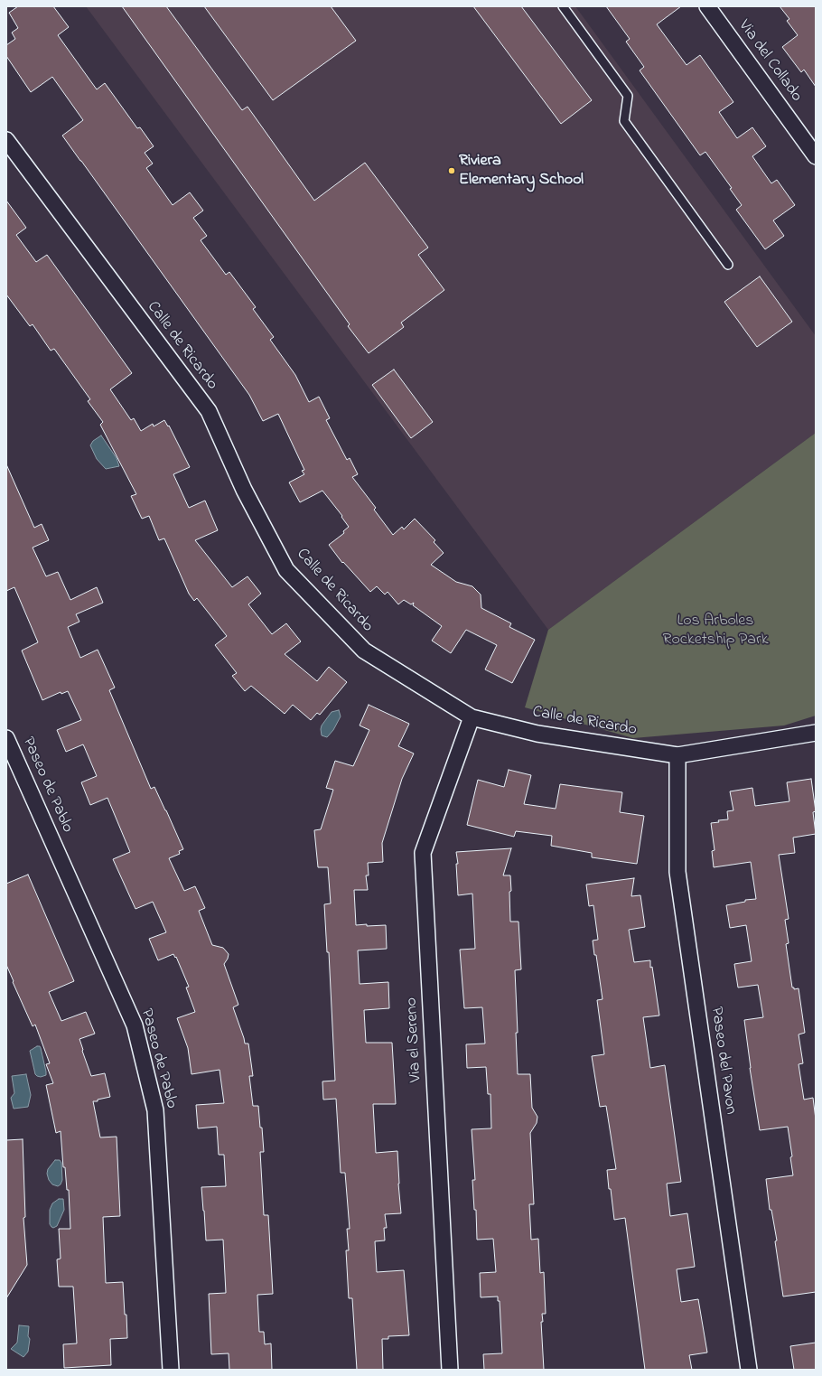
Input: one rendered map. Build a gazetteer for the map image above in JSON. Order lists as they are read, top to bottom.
{
  "streets": {
    "street": [
      "Via del Collado",
      "Calle de Ricardo",
      "Paseo de Pablo",
      "Via el Sereno",
      "Paseo del Pavon"
    ]
  },
  "crossings": [
    ["Calle de Ricardo", "Via el Sereno"],
    ["Calle de Ricardo", "Paseo del Pavon"]
  ],
  "parks": ["Los Arboles Rocketship Park"],
  "places": ["Riviera Elementary School"]
}
